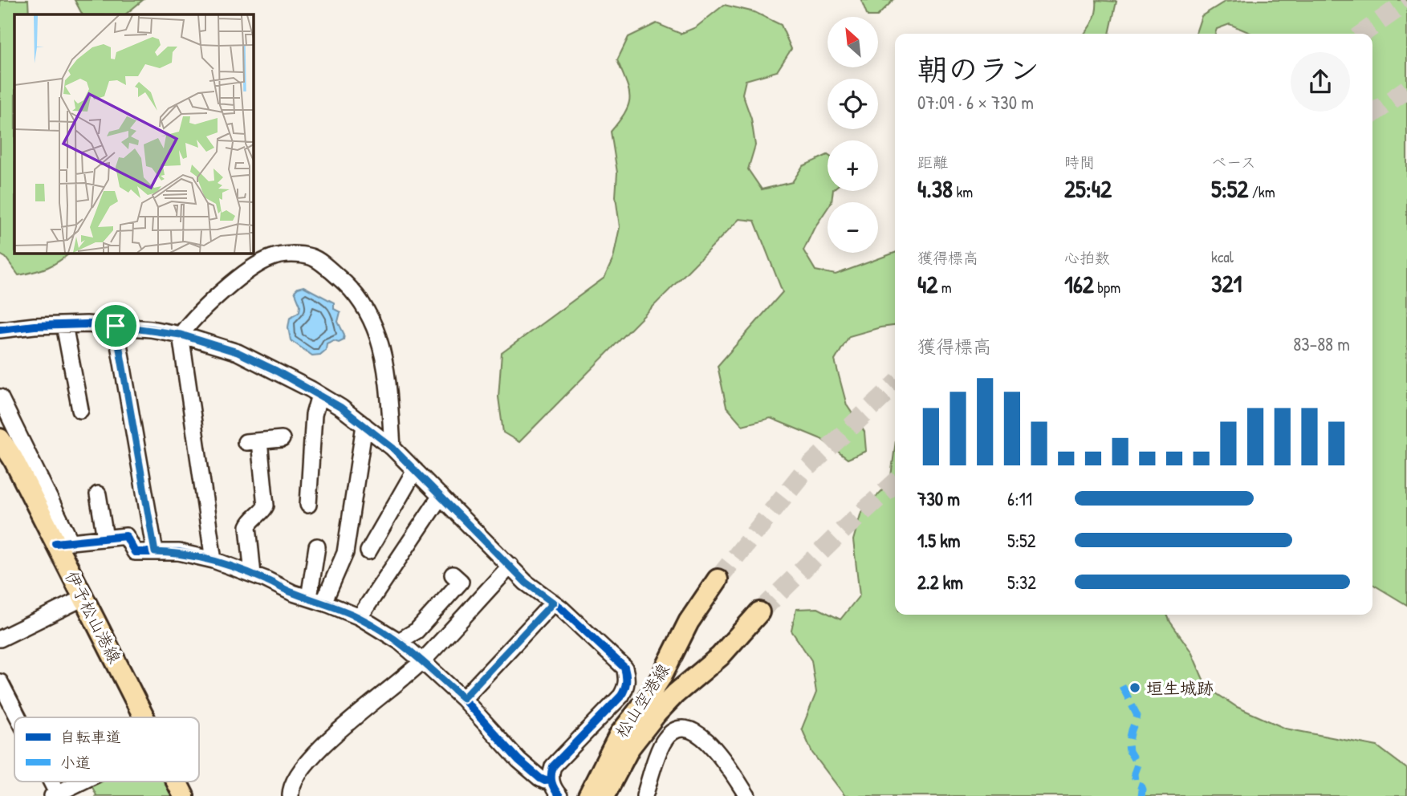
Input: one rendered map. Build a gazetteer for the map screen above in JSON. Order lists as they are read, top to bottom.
{
  "streets": {
    "main road": ["伊予松山港線", "松山空港線"]
  },
  "places": ["垣生城跡"],
  "legend": ["自転車道", "小道"],
  "north": "top left",
  "page": {
    "map_buttons": ["+", "−"],
    "heading": ["朝のラン", "07:09 · 6 × 730 m"],
    "stats": [
      ["距離", "4.38 km"],
      ["時間", "25:42"],
      ["ペース", "5:52 /km"],
      ["獲得標高", "42 m"],
      ["心拍数", "162 bpm"],
      ["kcal", "321"]
    ],
    "chart": ["獲得標高", "83–88 m"],
    "list": [
      {
        "name": "730 m",
        "note": "6:11"
      },
      {
        "name": "1.5 km",
        "note": "5:52"
      },
      {
        "name": "2.2 km",
        "note": "5:32"
      }
    ]
  }
}
